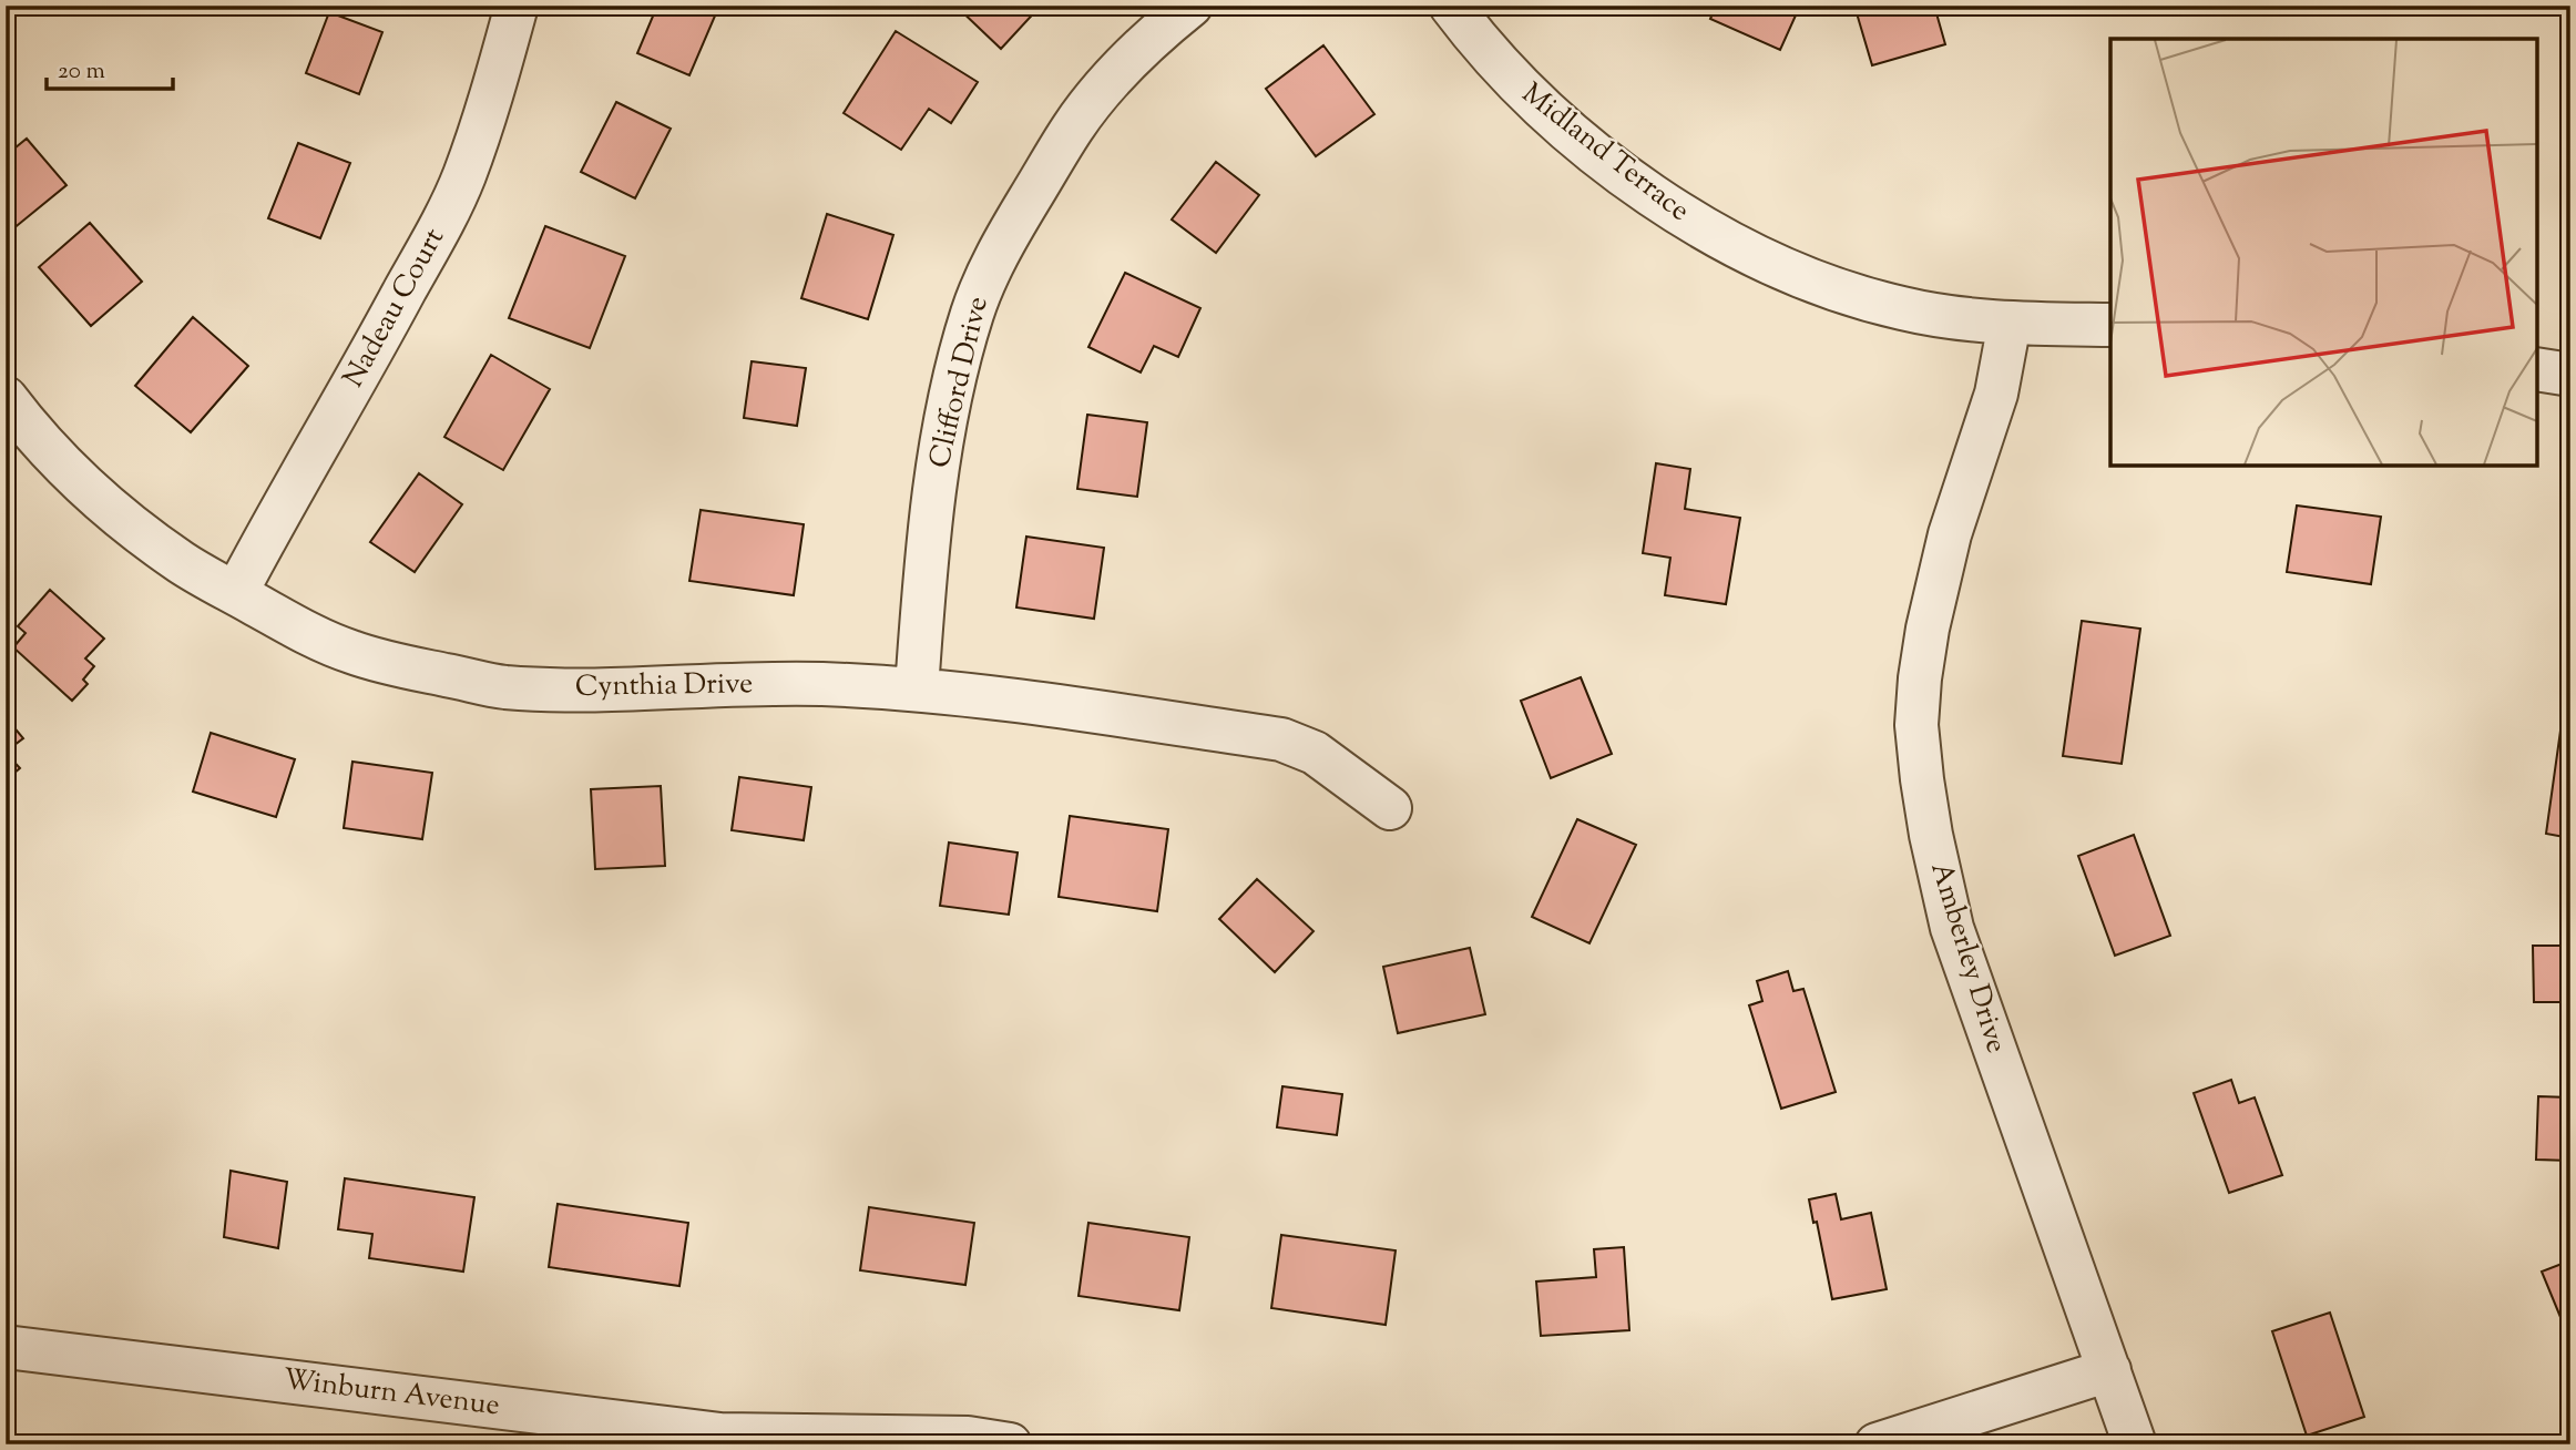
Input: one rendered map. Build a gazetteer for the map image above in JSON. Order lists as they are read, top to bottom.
{
  "streets": {
    "street": [
      "Midland Terrace",
      "Nadeau Court",
      "Clifford Drive",
      "Cynthia Drive",
      "Amberley Drive",
      "Winburn Avenue"
    ]
  },
  "crossings": [
    ["Midland Terrace", "Amberley Drive"],
    ["Nadeau Court", "Cynthia Drive"],
    ["Clifford Drive", "Cynthia Drive"]
  ],
  "scale_bar": "20 m"
}
